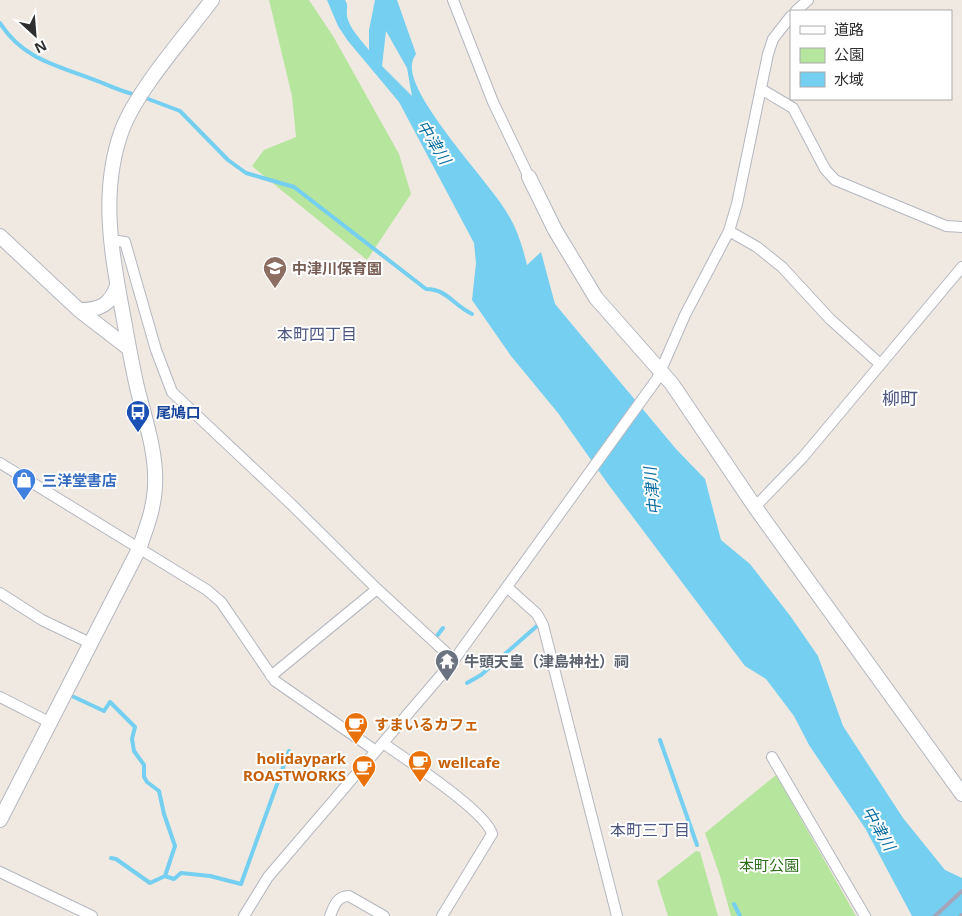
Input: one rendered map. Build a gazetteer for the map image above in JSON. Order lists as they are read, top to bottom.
{
  "districts": ["本町四丁目", "柳町", "本町三丁目"],
  "water": ["中津川"],
  "parks": ["本町公園"],
  "places": {
    "school or university": ["中津川保育園"],
    "bus stop": ["尾鳩口"],
    "shop": ["三洋堂書店"],
    "temple": ["牛頭天皇（津島神社）祠"],
    "cafe": ["すまいるカフェ", "wellcafe", "holidaypark ROASTWORKS"]
  },
  "legend": ["道路", "公園", "水域"],
  "north": "bottom right"
}
